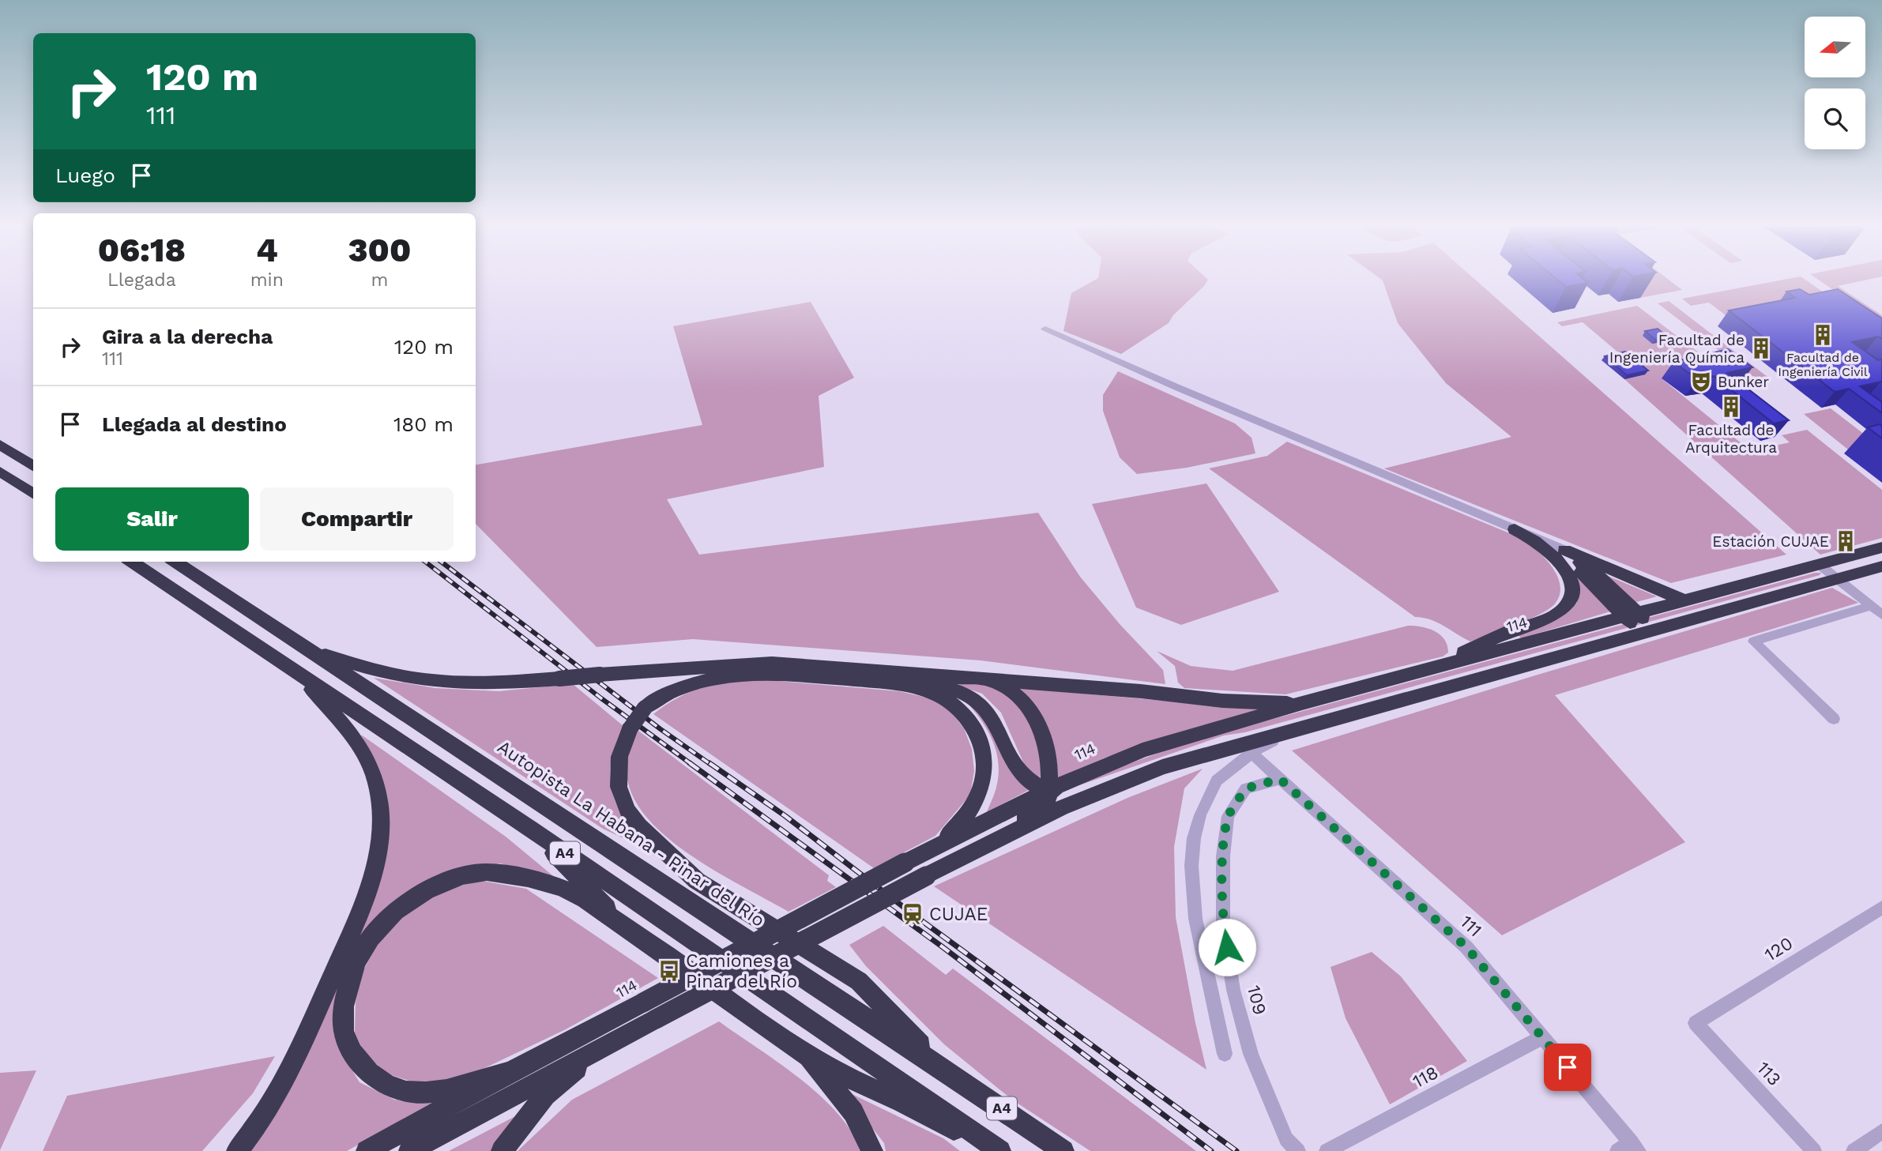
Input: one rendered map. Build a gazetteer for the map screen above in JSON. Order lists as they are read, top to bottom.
{
  "streets": {
    "highway": ["114", "Autopista La Habana - Pinar del Río", "A4"],
    "street": [
      "111",
      "120",
      "109",
      "113",
      "118"
    ]
  },
  "crossings": [
    ["111", "109"],
    ["111", "118"],
    ["120", "113"]
  ],
  "places": {
    "building": [
      "Facultad de Ingeniería Civil",
      "Facultad de Ingeniería Química",
      "Facultad de Arquitectura",
      "Estación CUJAE"
    ],
    "theatre": ["Bunker"],
    "station": ["CUJAE"],
    "bus stop": ["Camiones a Pinar del Río"]
  },
  "north": "left",
  "page": {
    "turn": ["120 m", "111"],
    "then": "Luego",
    "eta": [
      "06:18",
      "Llegada",
      "4",
      "min",
      "300",
      "m"
    ],
    "list": [
      {
        "name": "Gira a la derecha",
        "note": "111",
        "value": "120 m"
      },
      {
        "name": "Llegada al destino",
        "value": "180 m"
      }
    ],
    "buttons": ["Salir", "Compartir"]
  }
}
